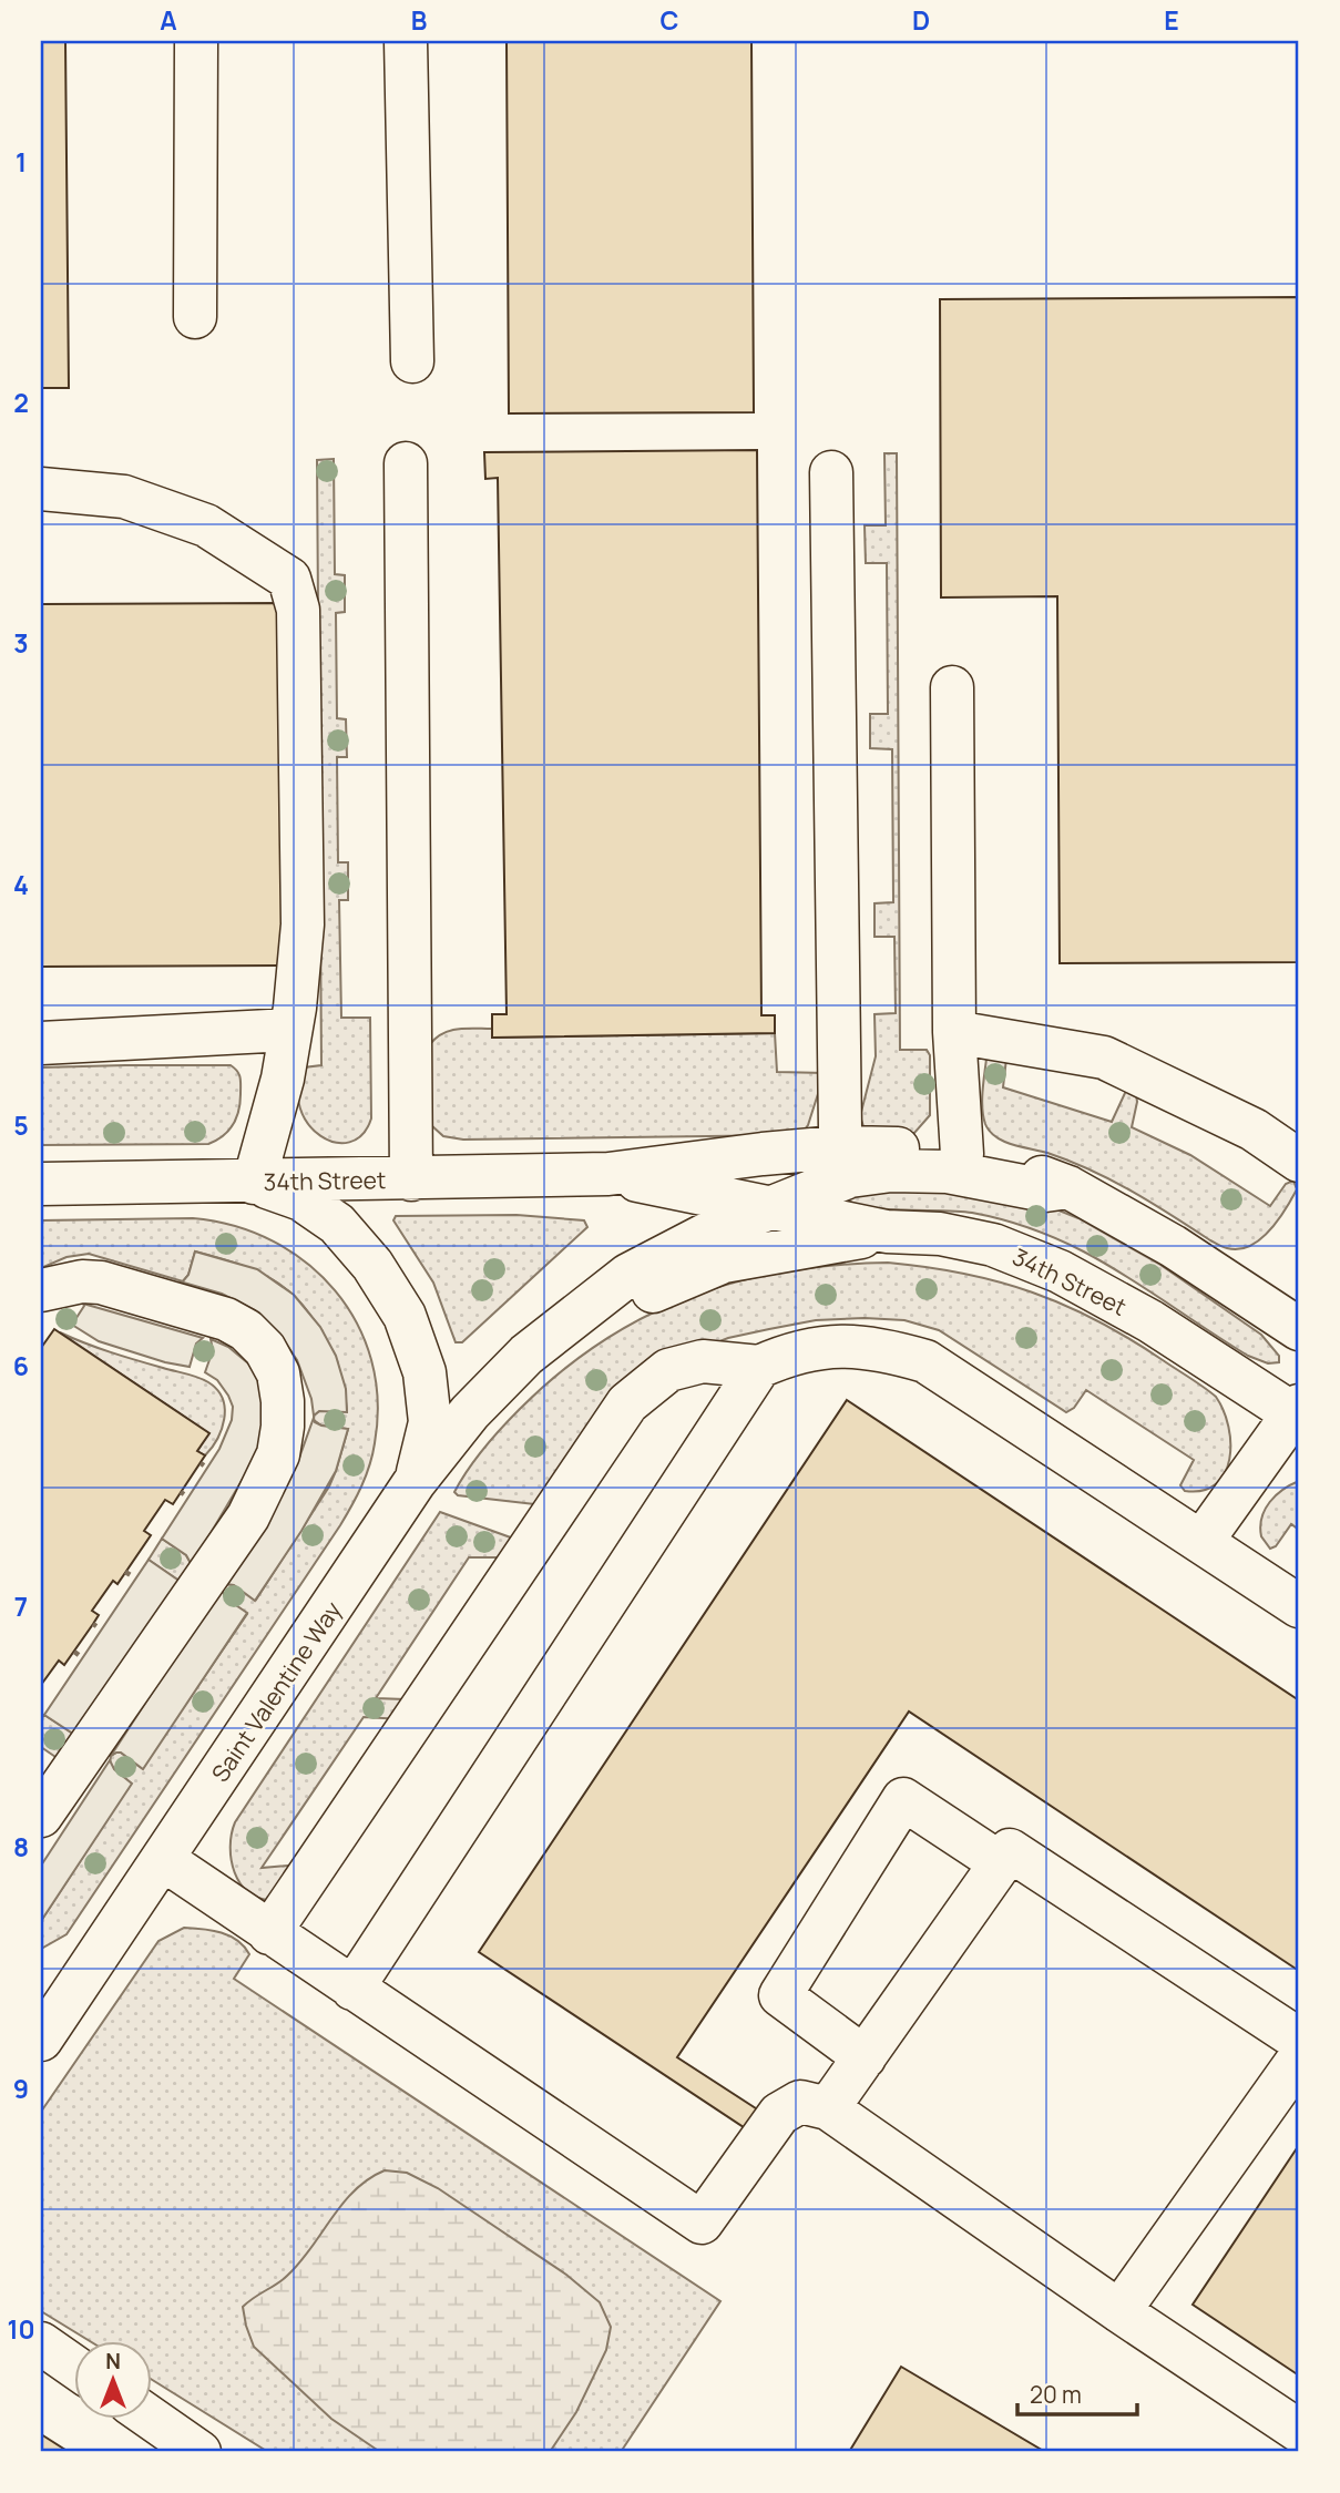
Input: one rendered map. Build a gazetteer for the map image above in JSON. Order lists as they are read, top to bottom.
{
  "streets": {
    "street": ["34th Street", "Saint Valentine Way"]
  },
  "crossings": [
    ["34th Street", "Saint Valentine Way"]
  ],
  "scale_bar": "20 m",
  "north": "top",
  "grid": {
    "columns": [
      "A",
      "B",
      "C",
      "D",
      "E"
    ],
    "rows": [
      "1",
      "2",
      "3",
      "4",
      "5",
      "6",
      "7",
      "8",
      "9",
      "10"
    ]
  }
}
